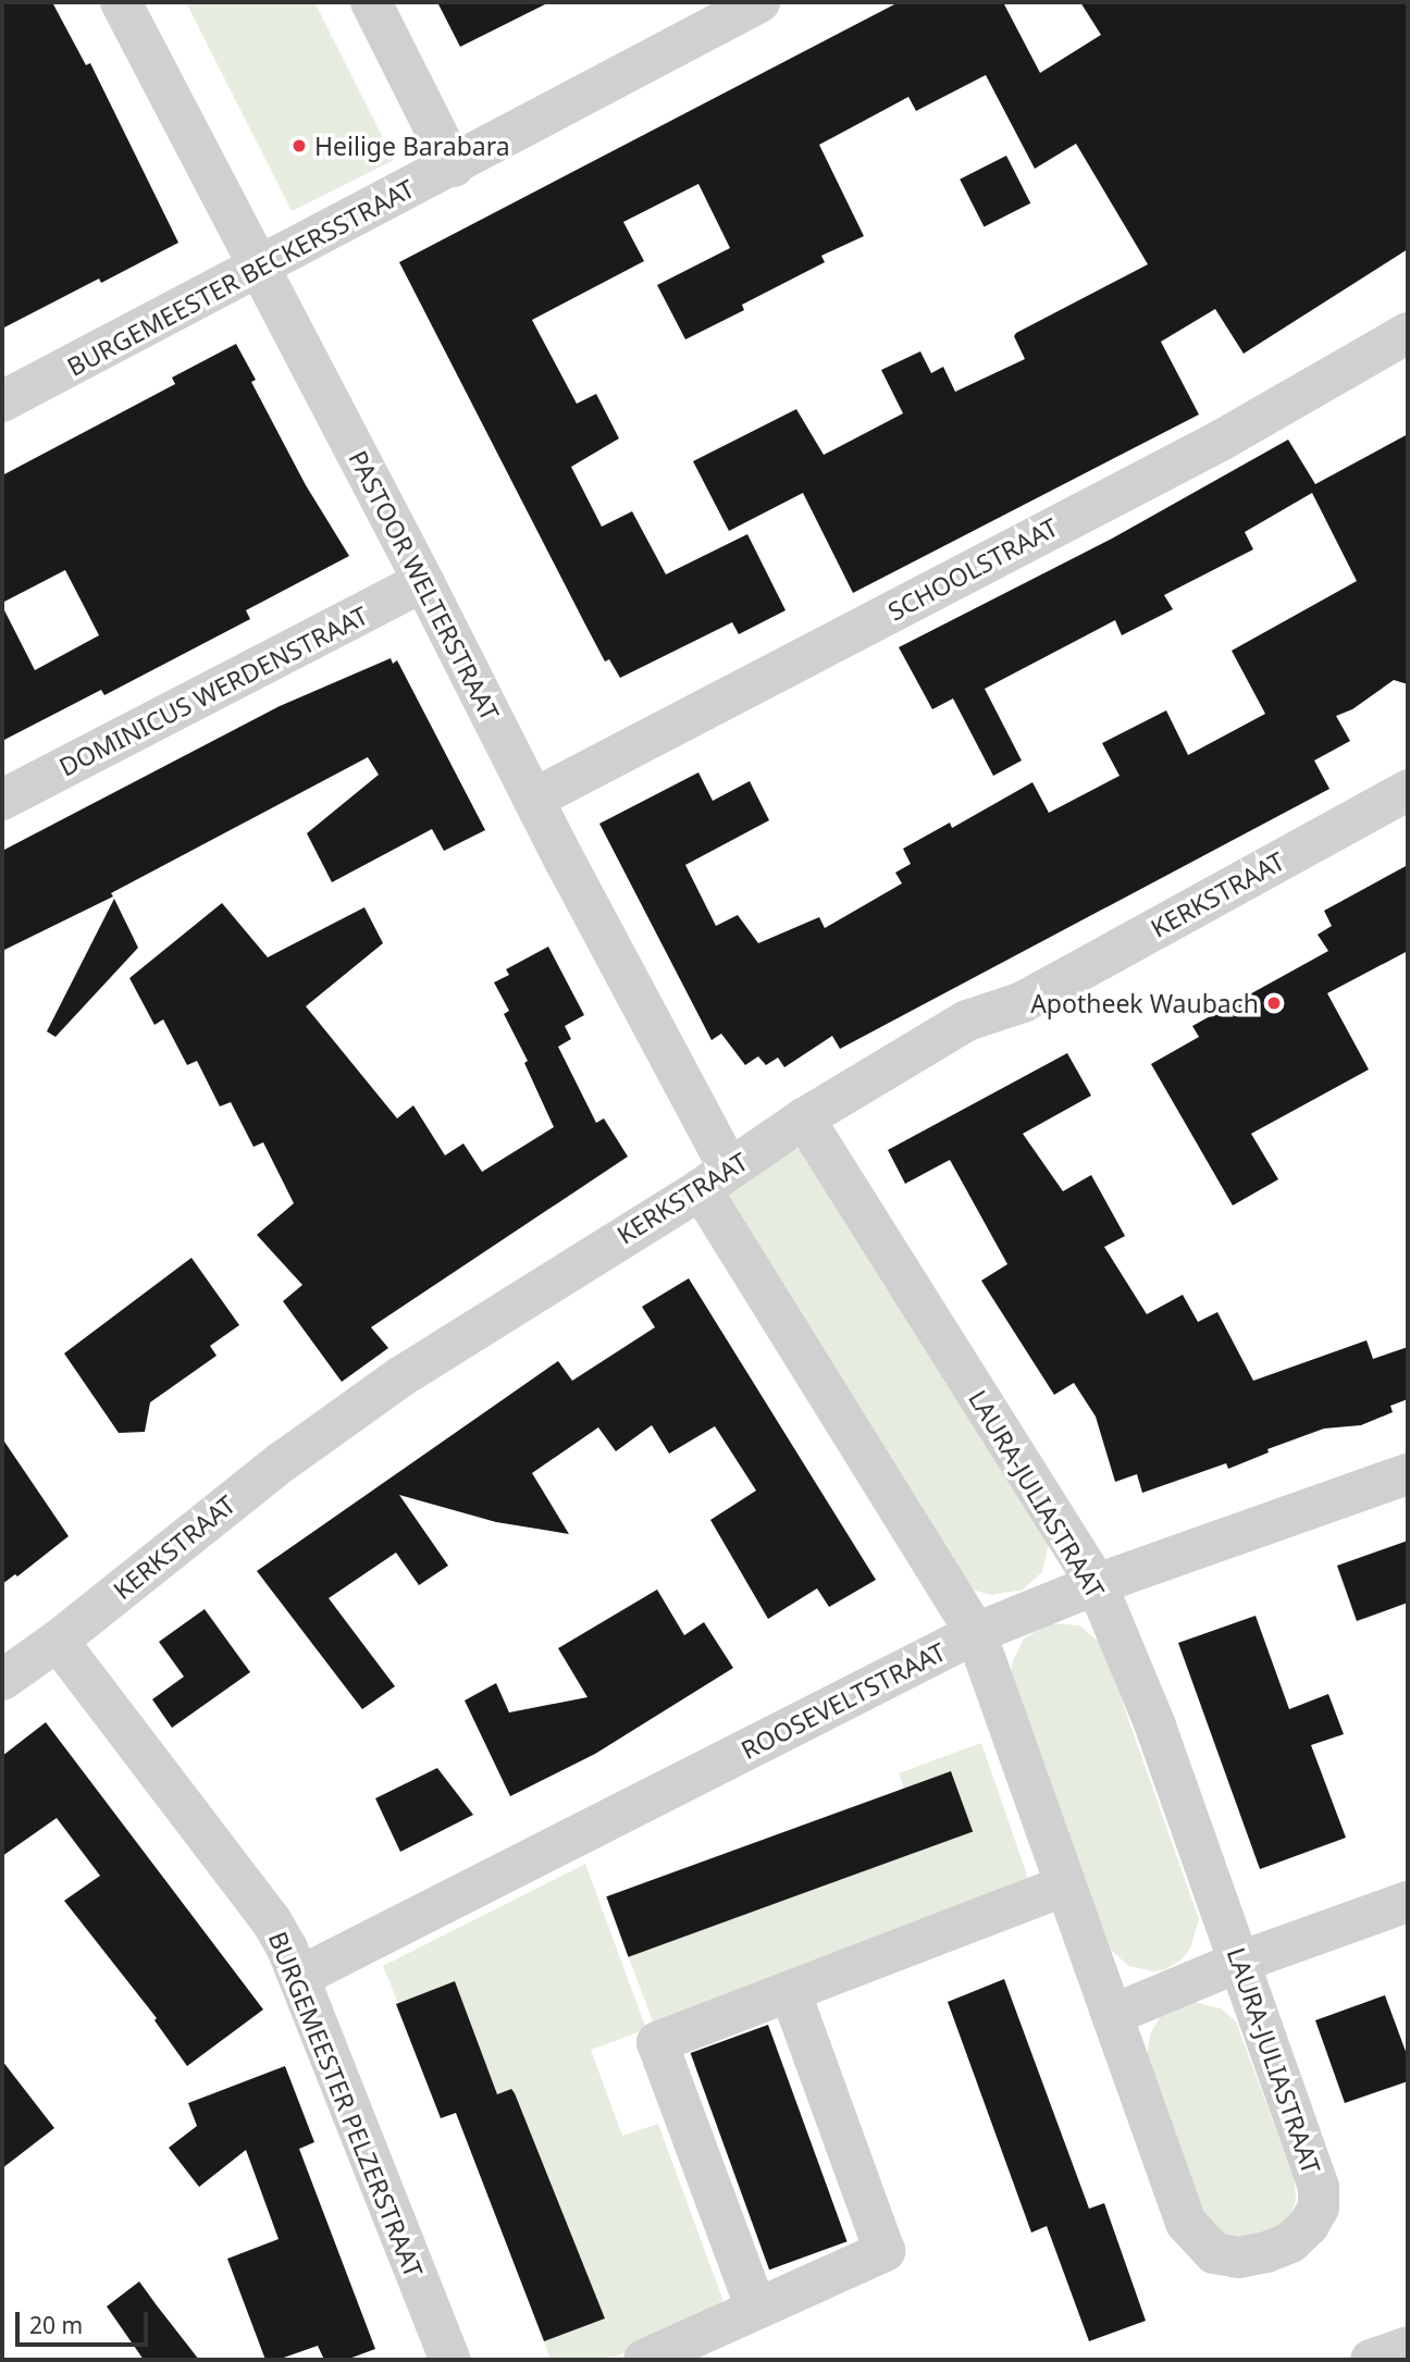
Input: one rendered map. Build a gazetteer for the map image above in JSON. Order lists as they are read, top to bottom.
{
  "streets": {
    "street": [
      "BURGEMEESTER BECKERSSTRAAT",
      "SCHOOLSTRAAT",
      "PASTOOR WELTERSTRAAT",
      "DOMINICUS WERDENSTRAAT",
      "KERKSTRAAT",
      "LAURA-JULIASTRAAT",
      "ROOSEVELTSTRAAT",
      "BURGEMEESTER PELZERSTRAAT"
    ]
  },
  "crossings": [
    ["BURGEMEESTER BECKERSSTRAAT", "PASTOOR WELTERSTRAAT"],
    ["SCHOOLSTRAAT", "PASTOOR WELTERSTRAAT"],
    ["PASTOOR WELTERSTRAAT", "DOMINICUS WERDENSTRAAT"],
    ["PASTOOR WELTERSTRAAT", "KERKSTRAAT"],
    ["PASTOOR WELTERSTRAAT", "LAURA-JULIASTRAAT"],
    ["KERKSTRAAT", "LAURA-JULIASTRAAT"],
    ["KERKSTRAAT", "BURGEMEESTER PELZERSTRAAT"],
    ["LAURA-JULIASTRAAT", "ROOSEVELTSTRAAT"],
    ["ROOSEVELTSTRAAT", "BURGEMEESTER PELZERSTRAAT"]
  ],
  "places": ["Heilige Barabara", "Apotheek Waubach"],
  "scale_bar": "20 m"
}
